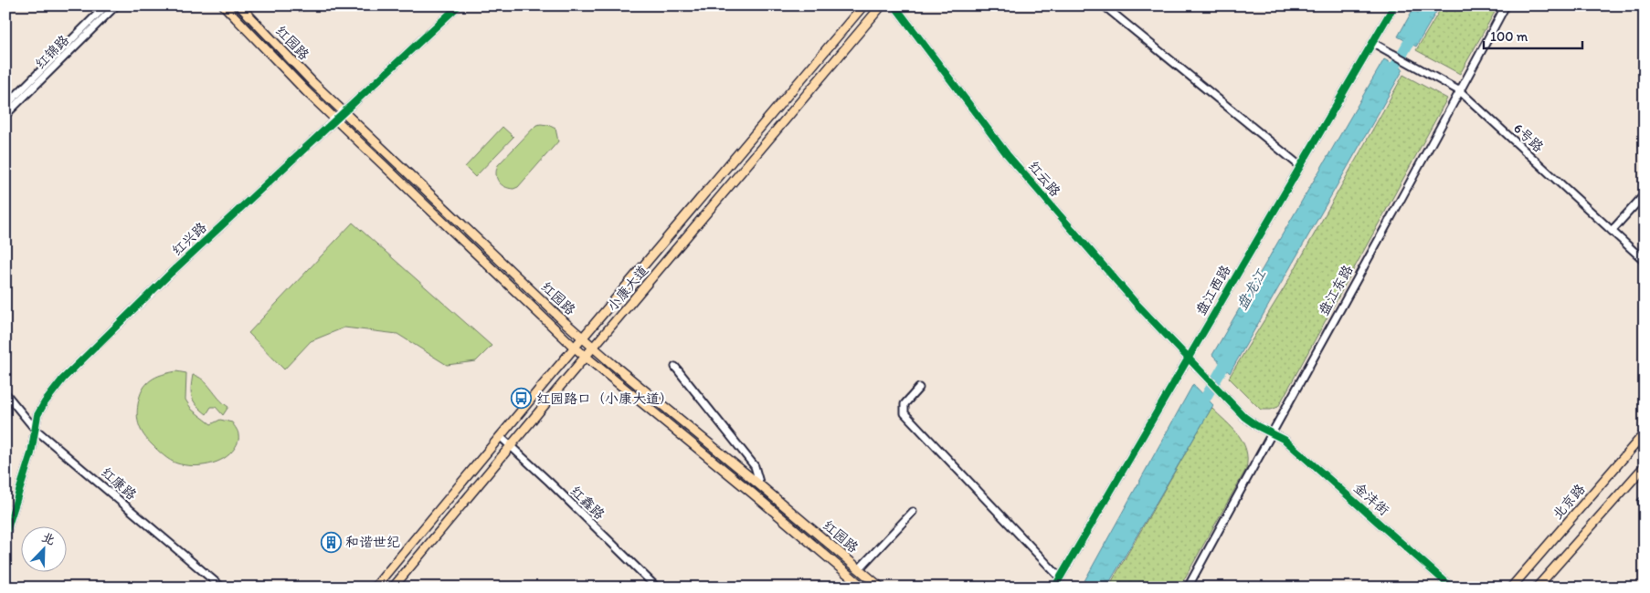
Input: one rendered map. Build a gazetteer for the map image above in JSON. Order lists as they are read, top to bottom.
{
  "streets": {
    "main road": ["红园路", "小康大道", "北京路"],
    "street": [
      "红锦路",
      "6号路",
      "红云路",
      "红兴路",
      "盘江西路",
      "盘江东路",
      "红康路",
      "金沣街",
      "红鑫路"
    ]
  },
  "crossings": [
    ["红园路", "红兴路"],
    ["红园路", "小康大道"],
    ["6号路", "盘江西路"],
    ["6号路", "盘江东路"],
    ["红云路", "盘江西路"],
    ["红云路", "金沣街"],
    ["红兴路", "红康路"],
    ["小康大道", "红鑫路"],
    ["盘江东路", "金沣街"]
  ],
  "water": ["盘龙江"],
  "places": {
    "bus stop": ["红园路口（小康大道）"],
    "building": ["和谐世纪"]
  },
  "scale_bar": "100 m",
  "north": "top right"
}
